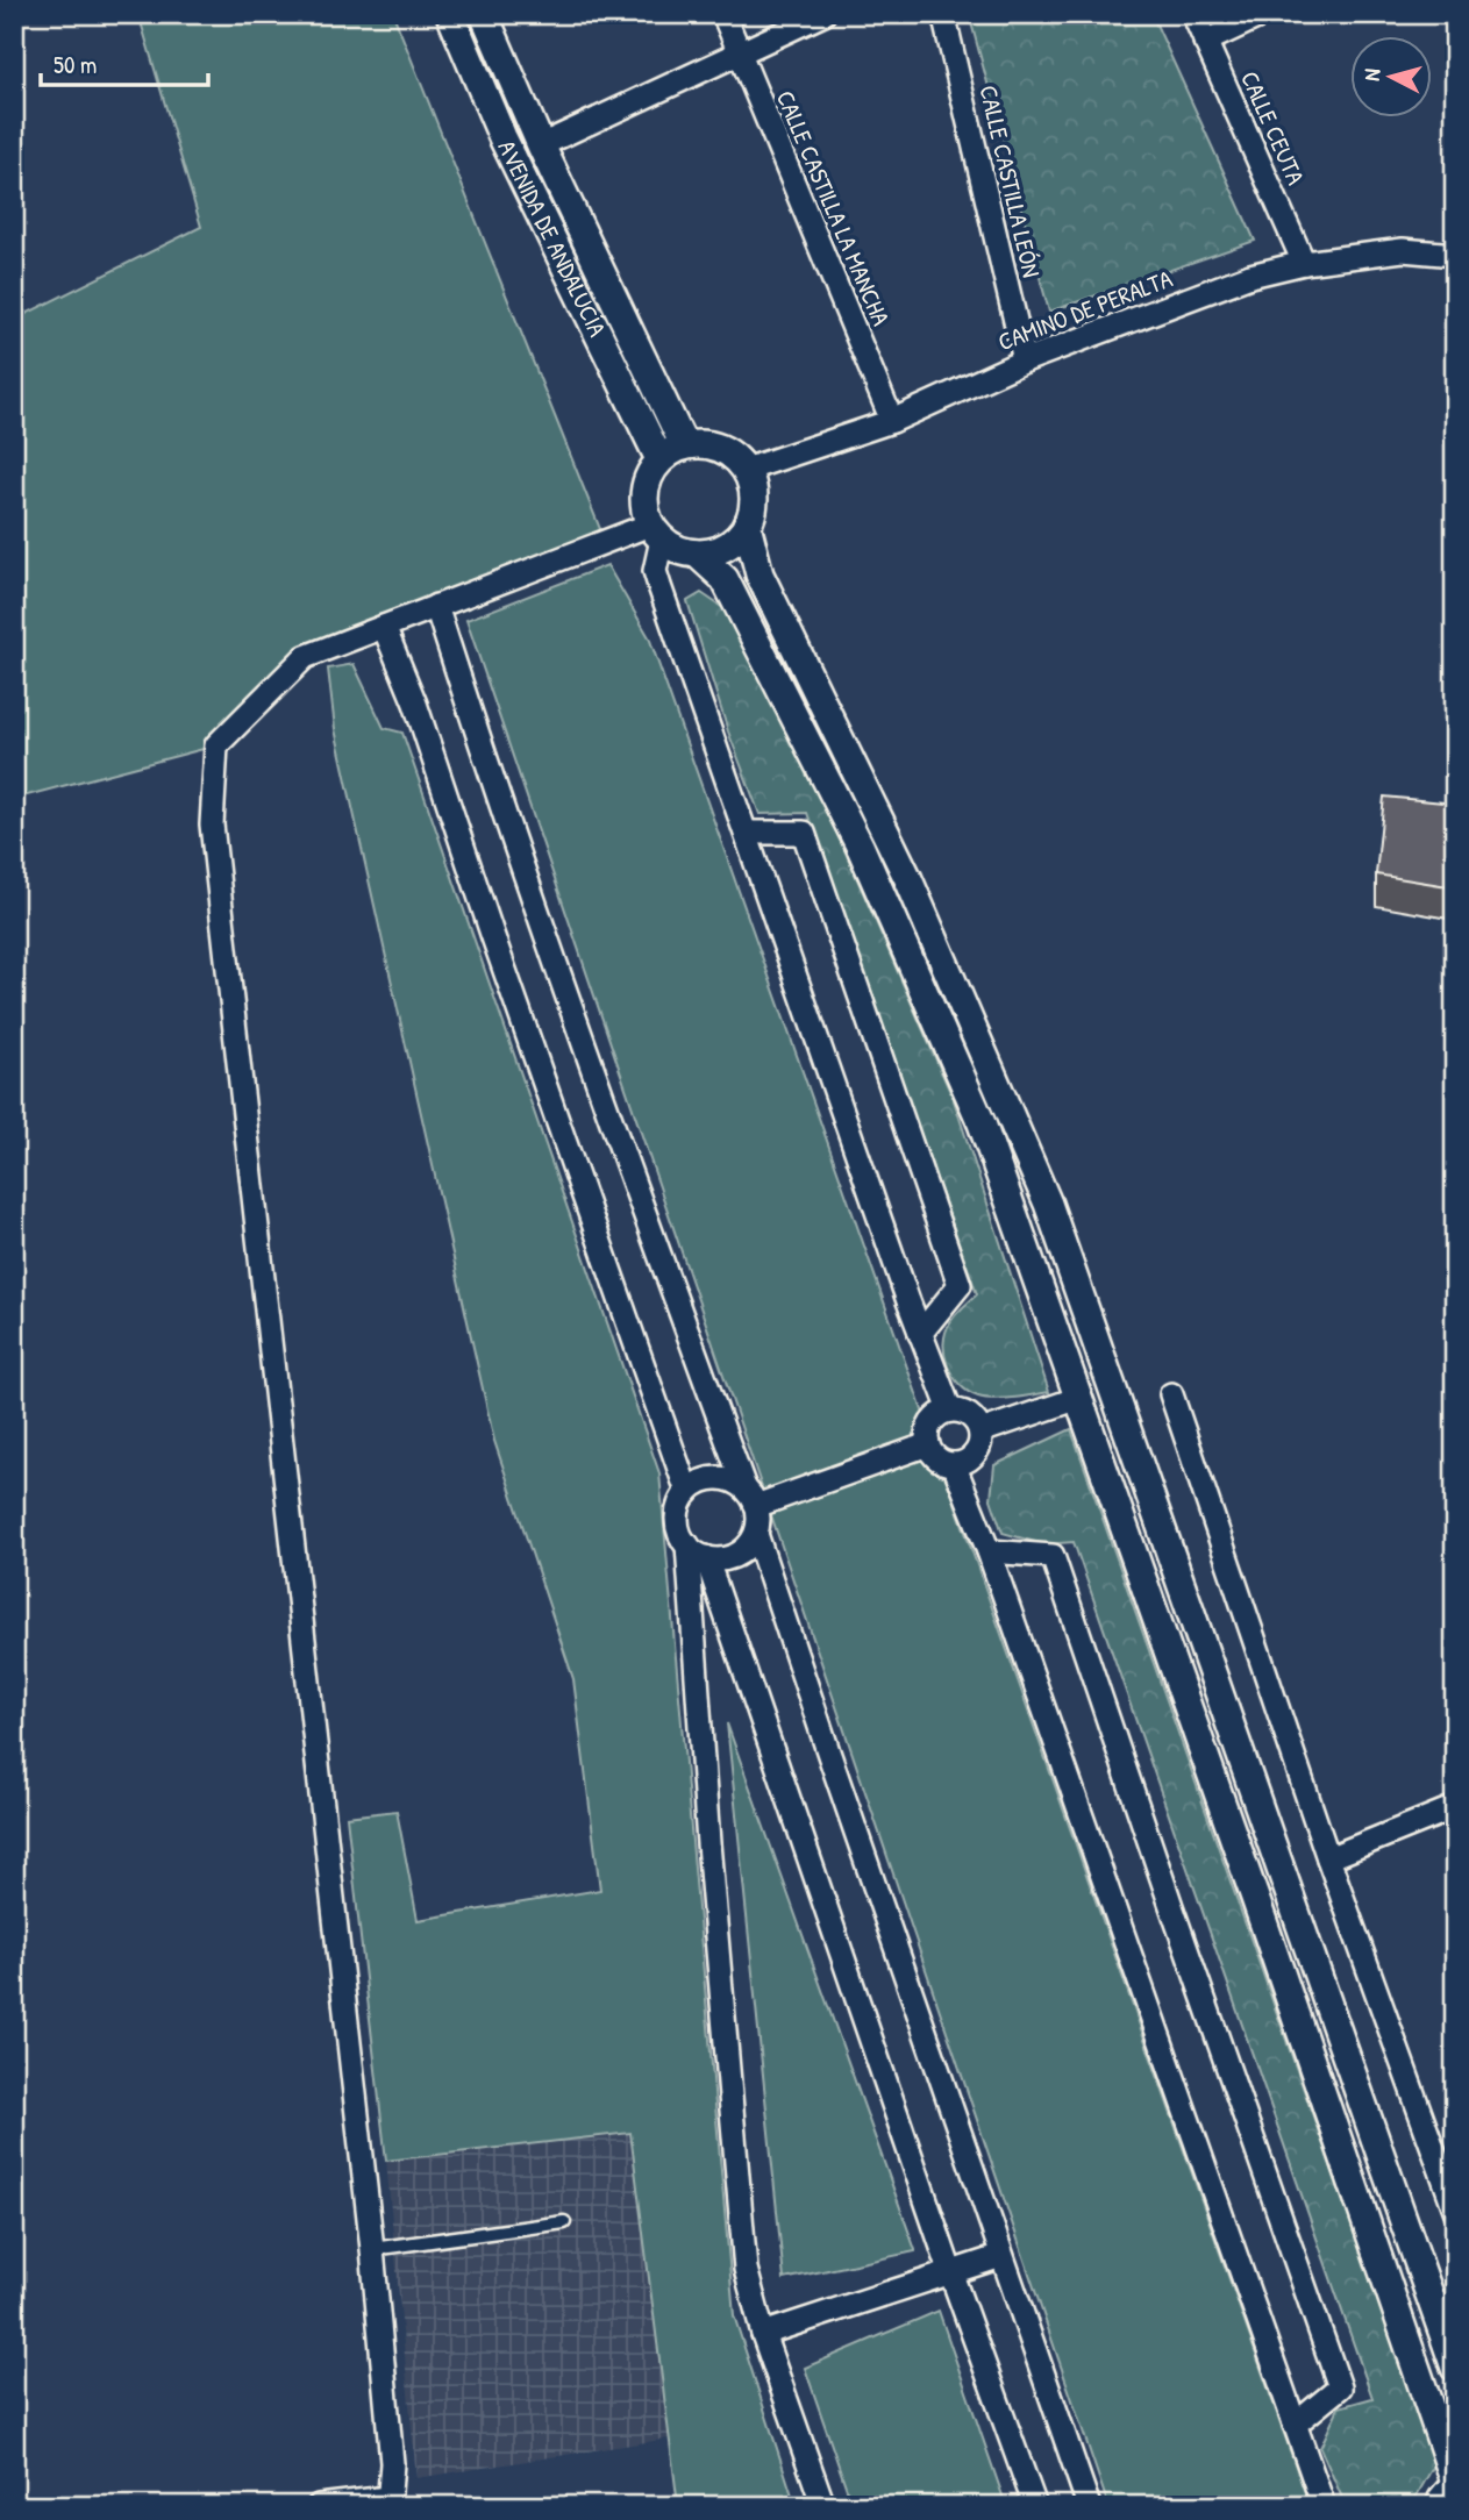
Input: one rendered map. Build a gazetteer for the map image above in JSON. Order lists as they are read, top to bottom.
{
  "streets": {
    "street": [
      "CALLE CEUTA",
      "CALLE CASTILLA LEÓN",
      "CALLE CASTILLA LA MANCHA",
      "AVENIDA DE ANDALUCÍA",
      "CAMINO DE PERALTA"
    ]
  },
  "crossings": [
    ["CALLE CEUTA", "CAMINO DE PERALTA"],
    ["CALLE CASTILLA LEÓN", "CAMINO DE PERALTA"],
    ["CALLE CASTILLA LA MANCHA", "CAMINO DE PERALTA"],
    ["AVENIDA DE ANDALUCÍA", "CAMINO DE PERALTA"]
  ],
  "scale_bar": "50 m",
  "north": "left"
}
